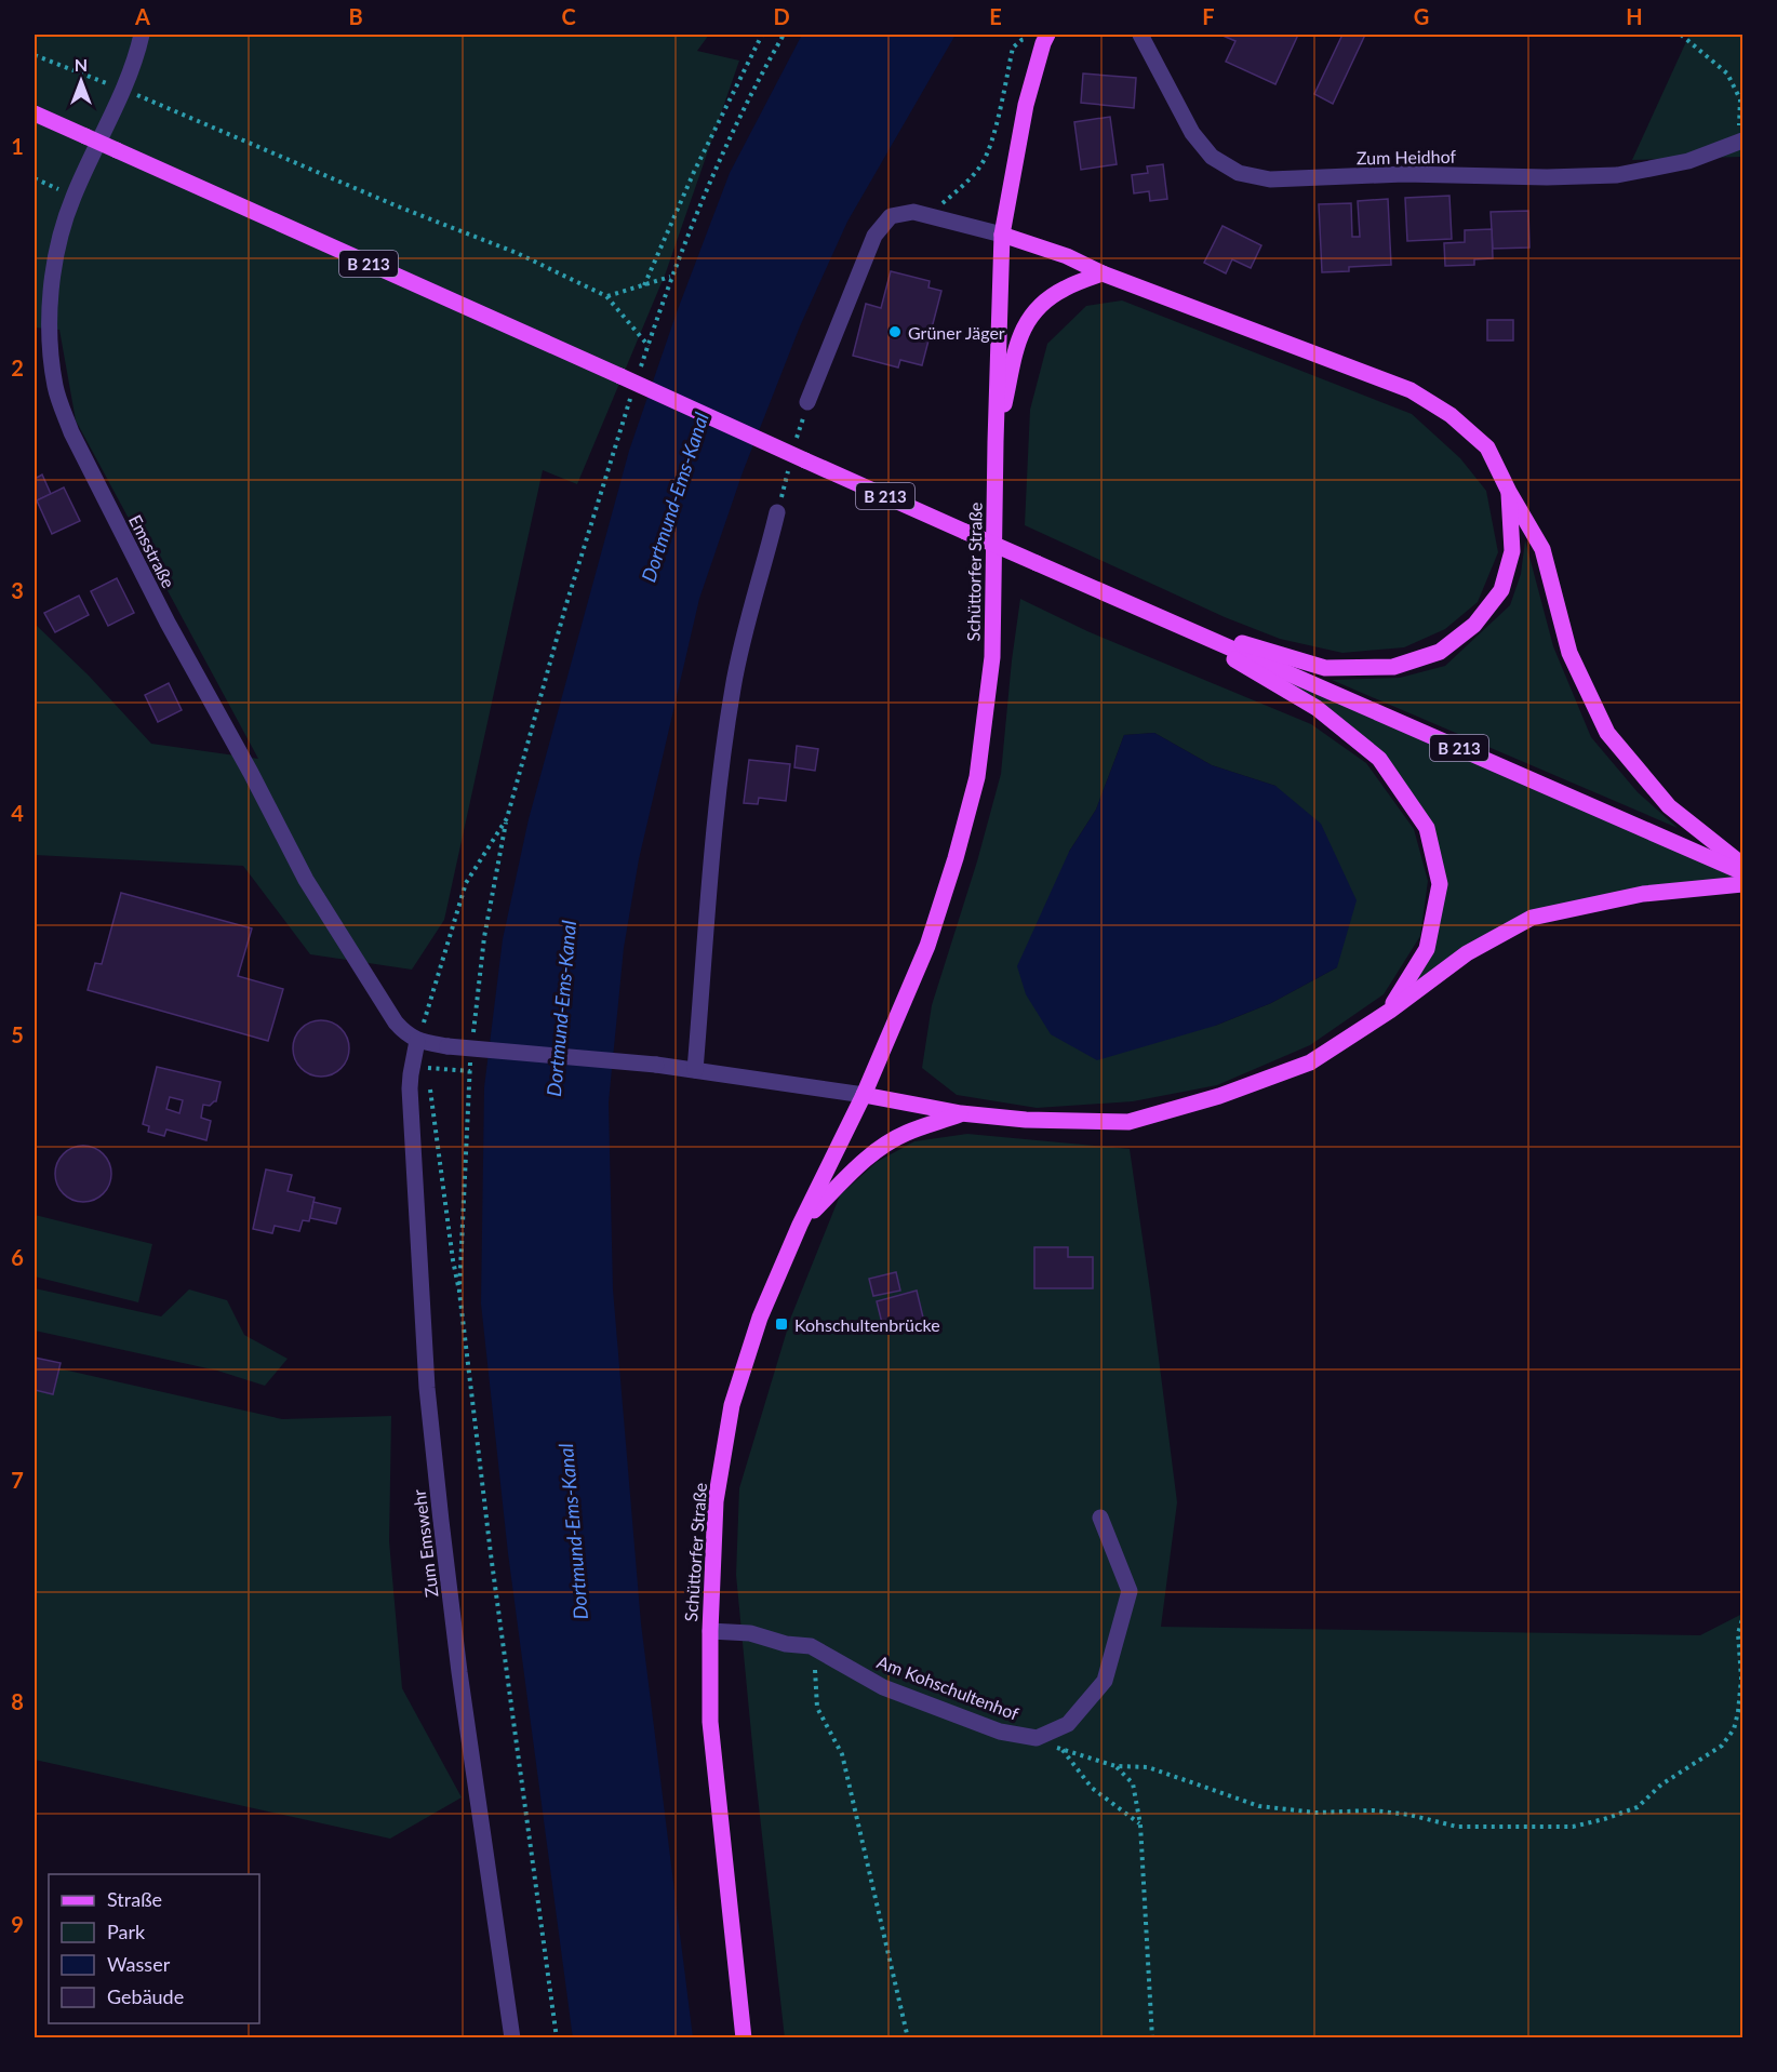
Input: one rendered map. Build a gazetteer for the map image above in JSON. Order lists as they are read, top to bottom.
{
  "streets": {
    "main road": ["B 213", "Schüttorfer Straße"],
    "street": [
      "Zum Heidhof",
      "Emsstraße",
      "Zum Emswehr",
      "Am Kohschultenhof"
    ]
  },
  "crossings": [
    ["Emsstraße", "Zum Emswehr"],
    ["Schüttorfer Straße", "Am Kohschultenhof"]
  ],
  "water": ["Dortmund-Ems-Kanal"],
  "places": {
    "other": ["Grüner Jäger"],
    "transit": ["Kohschultenbrücke"]
  },
  "legend": [
    "Straße",
    "Park",
    "Wasser",
    "Gebäude"
  ],
  "north": "top",
  "grid": {
    "columns": [
      "A",
      "B",
      "C",
      "D",
      "E",
      "F",
      "G",
      "H"
    ],
    "rows": [
      "1",
      "2",
      "3",
      "4",
      "5",
      "6",
      "7",
      "8",
      "9"
    ]
  }
}
